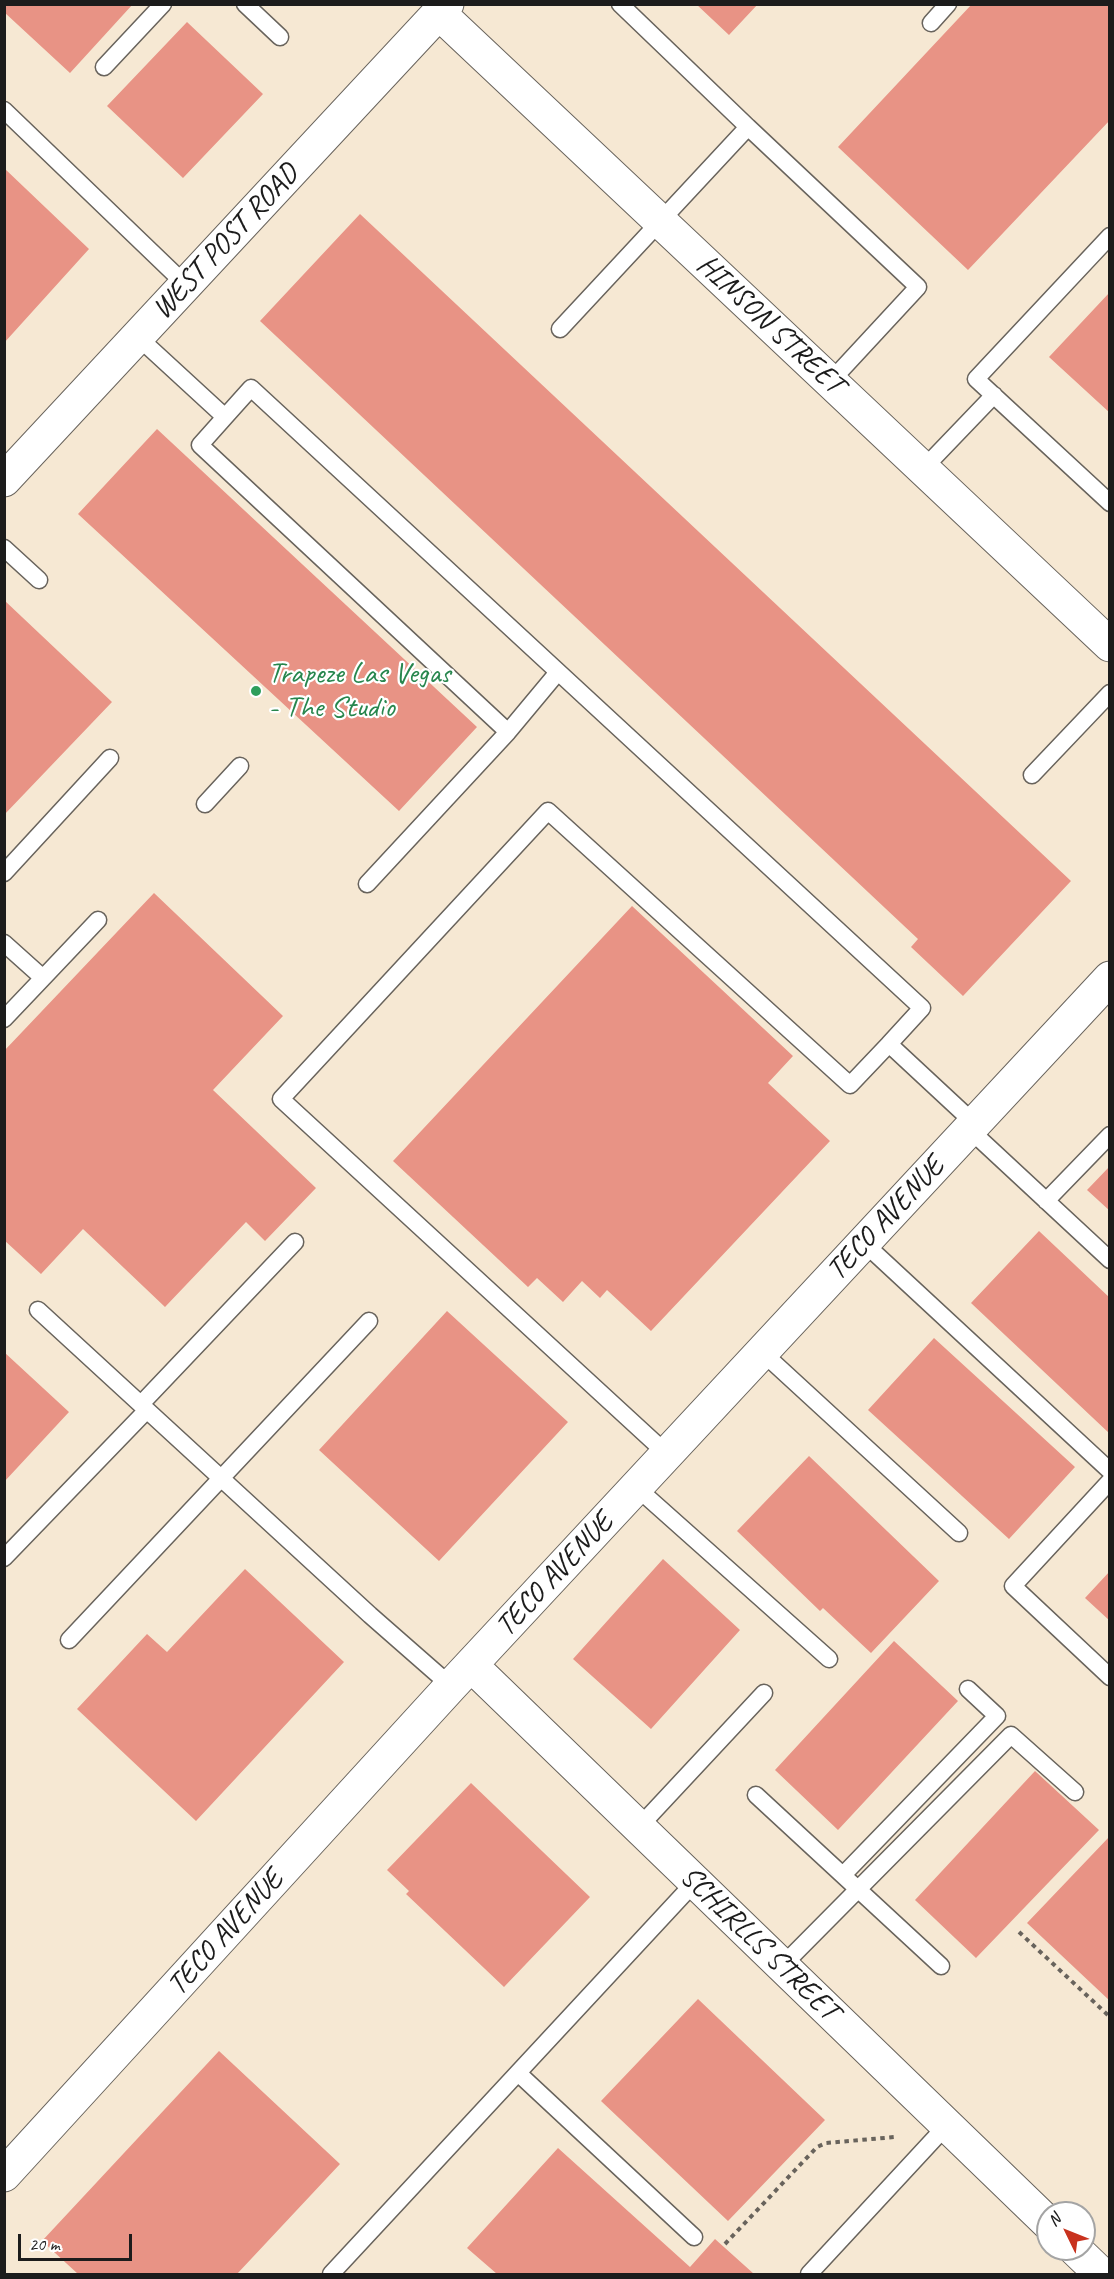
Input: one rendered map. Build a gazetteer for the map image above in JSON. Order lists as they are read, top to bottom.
{
  "streets": {
    "street": [
      "WEST POST ROAD",
      "HINSON STREET",
      "TECO AVENUE",
      "SCHIRLLS STREET"
    ]
  },
  "crossings": [
    ["WEST POST ROAD", "HINSON STREET"],
    ["TECO AVENUE", "SCHIRLLS STREET"]
  ],
  "places": ["Trapeze Las Vegas - The Studio"],
  "scale_bar": "20 m",
  "north": "top left"
}
